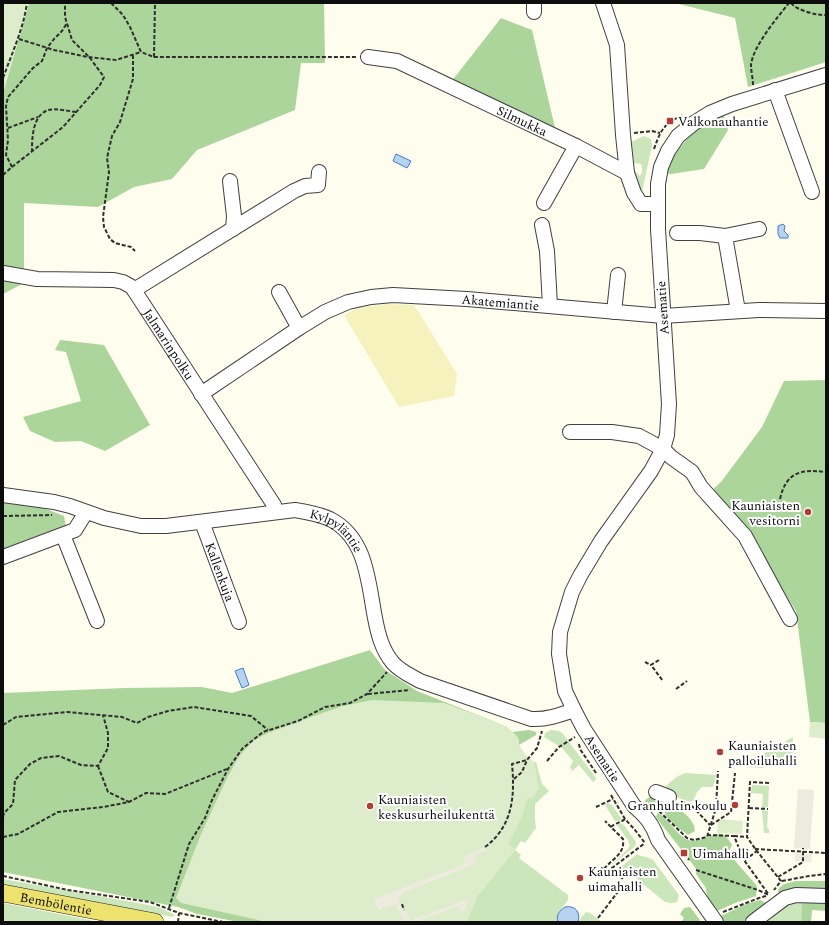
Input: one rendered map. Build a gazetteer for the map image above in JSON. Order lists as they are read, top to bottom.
{
  "streets": {
    "main road": ["Bembölentie"],
    "street": [
      "Silmukka",
      "Akatemiantie",
      "Asematie",
      "Jalmarinpolku",
      "Kylpyläntie",
      "Kallenkuja"
    ]
  },
  "crossings": [
    ["Akatemiantie", "Asematie"],
    ["Akatemiantie", "Jalmarinpolku"],
    ["Asematie", "Kylpyläntie"],
    ["Jalmarinpolku", "Kylpyläntie"],
    ["Kylpyläntie", "Kallenkuja"]
  ],
  "places": {
    "transit": ["Valkonauhantie", "Uimahalli"],
    "other": [
      "Kauniaisten vesitorni",
      "Kauniaisten palloiluhalli",
      "Granhultin koulu",
      "Kauniaisten keskusurheilukenttä",
      "Kauniaisten uimahalli"
    ]
  }
}
